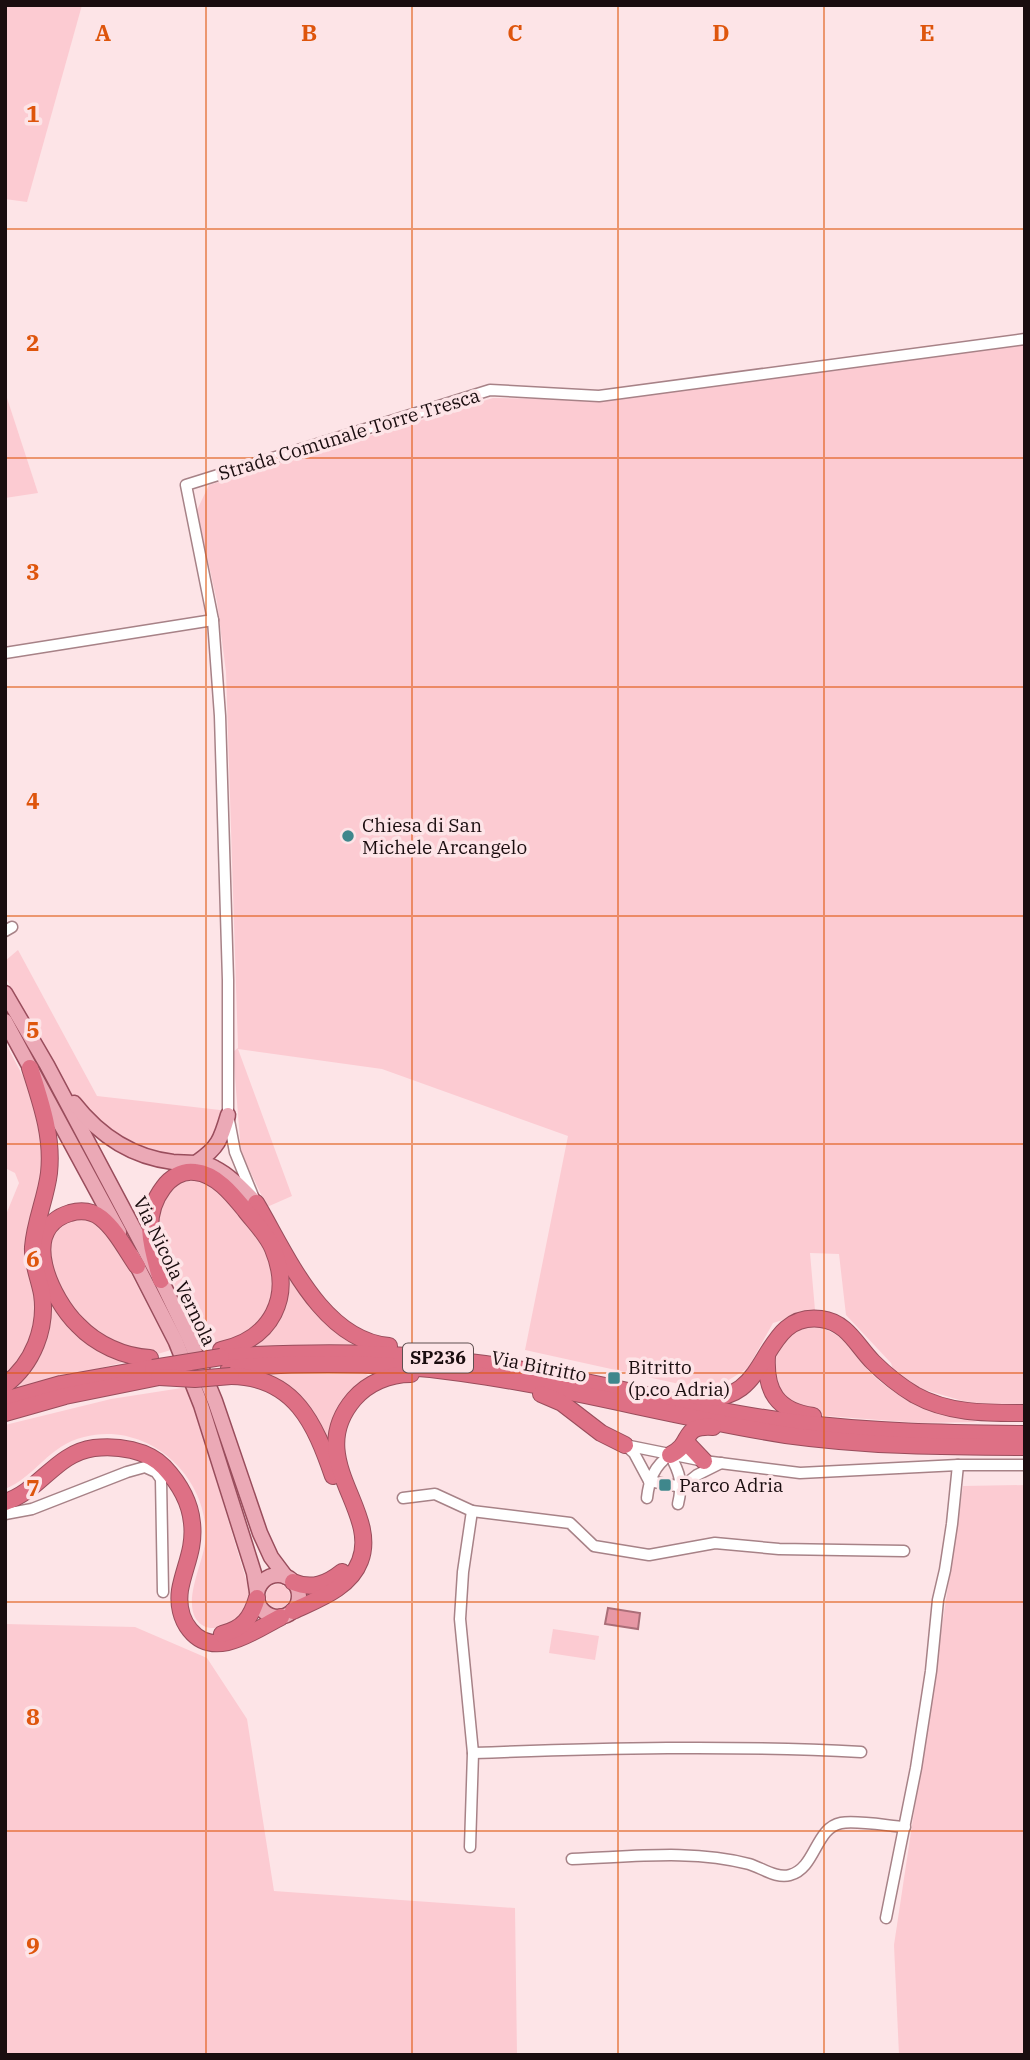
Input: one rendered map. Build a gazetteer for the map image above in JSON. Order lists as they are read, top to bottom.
{
  "streets": {
    "highway": ["SP236", "Via Bitritto"],
    "main road": ["Via Nicola Vernola"],
    "street": ["Strada Comunale Torre Tresca"]
  },
  "places": {
    "other": ["Chiesa di San Michele Arcangelo"],
    "transit": ["Bitritto (p.co Adria)", "Parco Adria"]
  },
  "grid": {
    "columns": [
      "A",
      "B",
      "C",
      "D",
      "E"
    ],
    "rows": [
      "1",
      "2",
      "3",
      "4",
      "5",
      "6",
      "7",
      "8",
      "9"
    ]
  }
}
